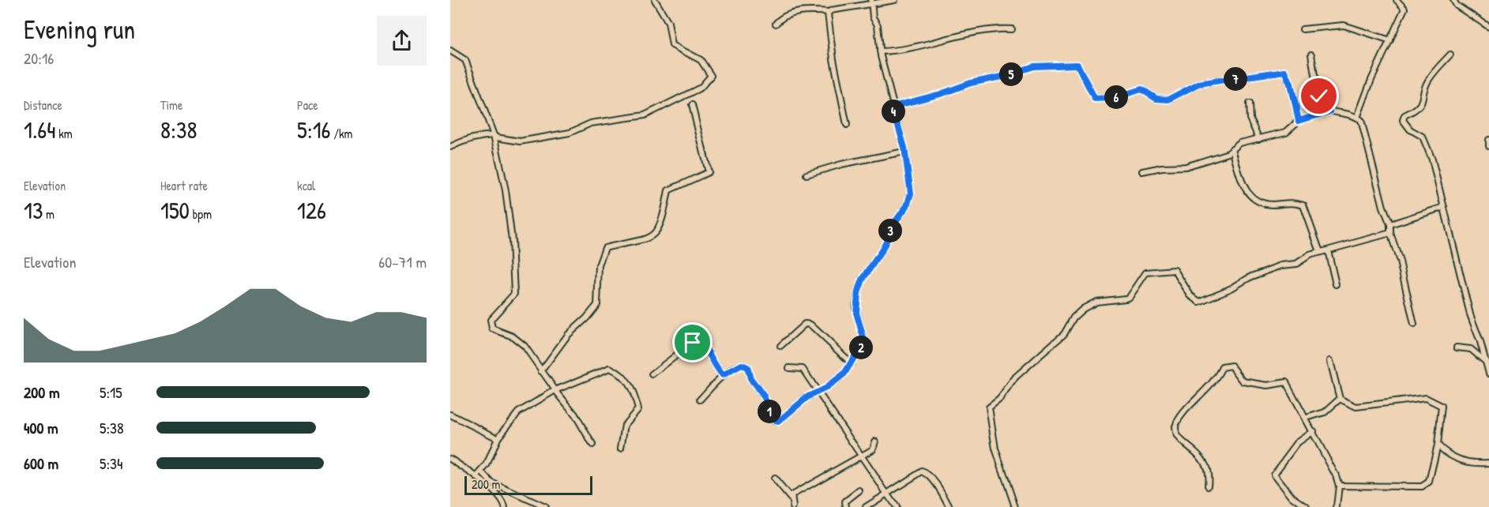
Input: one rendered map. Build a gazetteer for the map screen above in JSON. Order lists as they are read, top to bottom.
{
  "scale_bar": "200 m",
  "page": {
    "heading": ["Evening run", "20:16"],
    "pins": [
      "5",
      "7",
      "6",
      "4",
      "3",
      "2",
      "1"
    ],
    "stats": [
      ["Distance", "1.64 km"],
      ["Time", "8:38"],
      ["Pace", "5:16 /km"],
      ["Elevation", "13 m"],
      ["Heart rate", "150 bpm"],
      ["kcal", "126"]
    ],
    "chart": ["Elevation", "60–71 m"],
    "list": [
      {
        "name": "200 m",
        "note": "5:15"
      },
      {
        "name": "400 m",
        "note": "5:38"
      },
      {
        "name": "600 m",
        "note": "5:34"
      }
    ],
    "scale": "200 m"
  }
}
